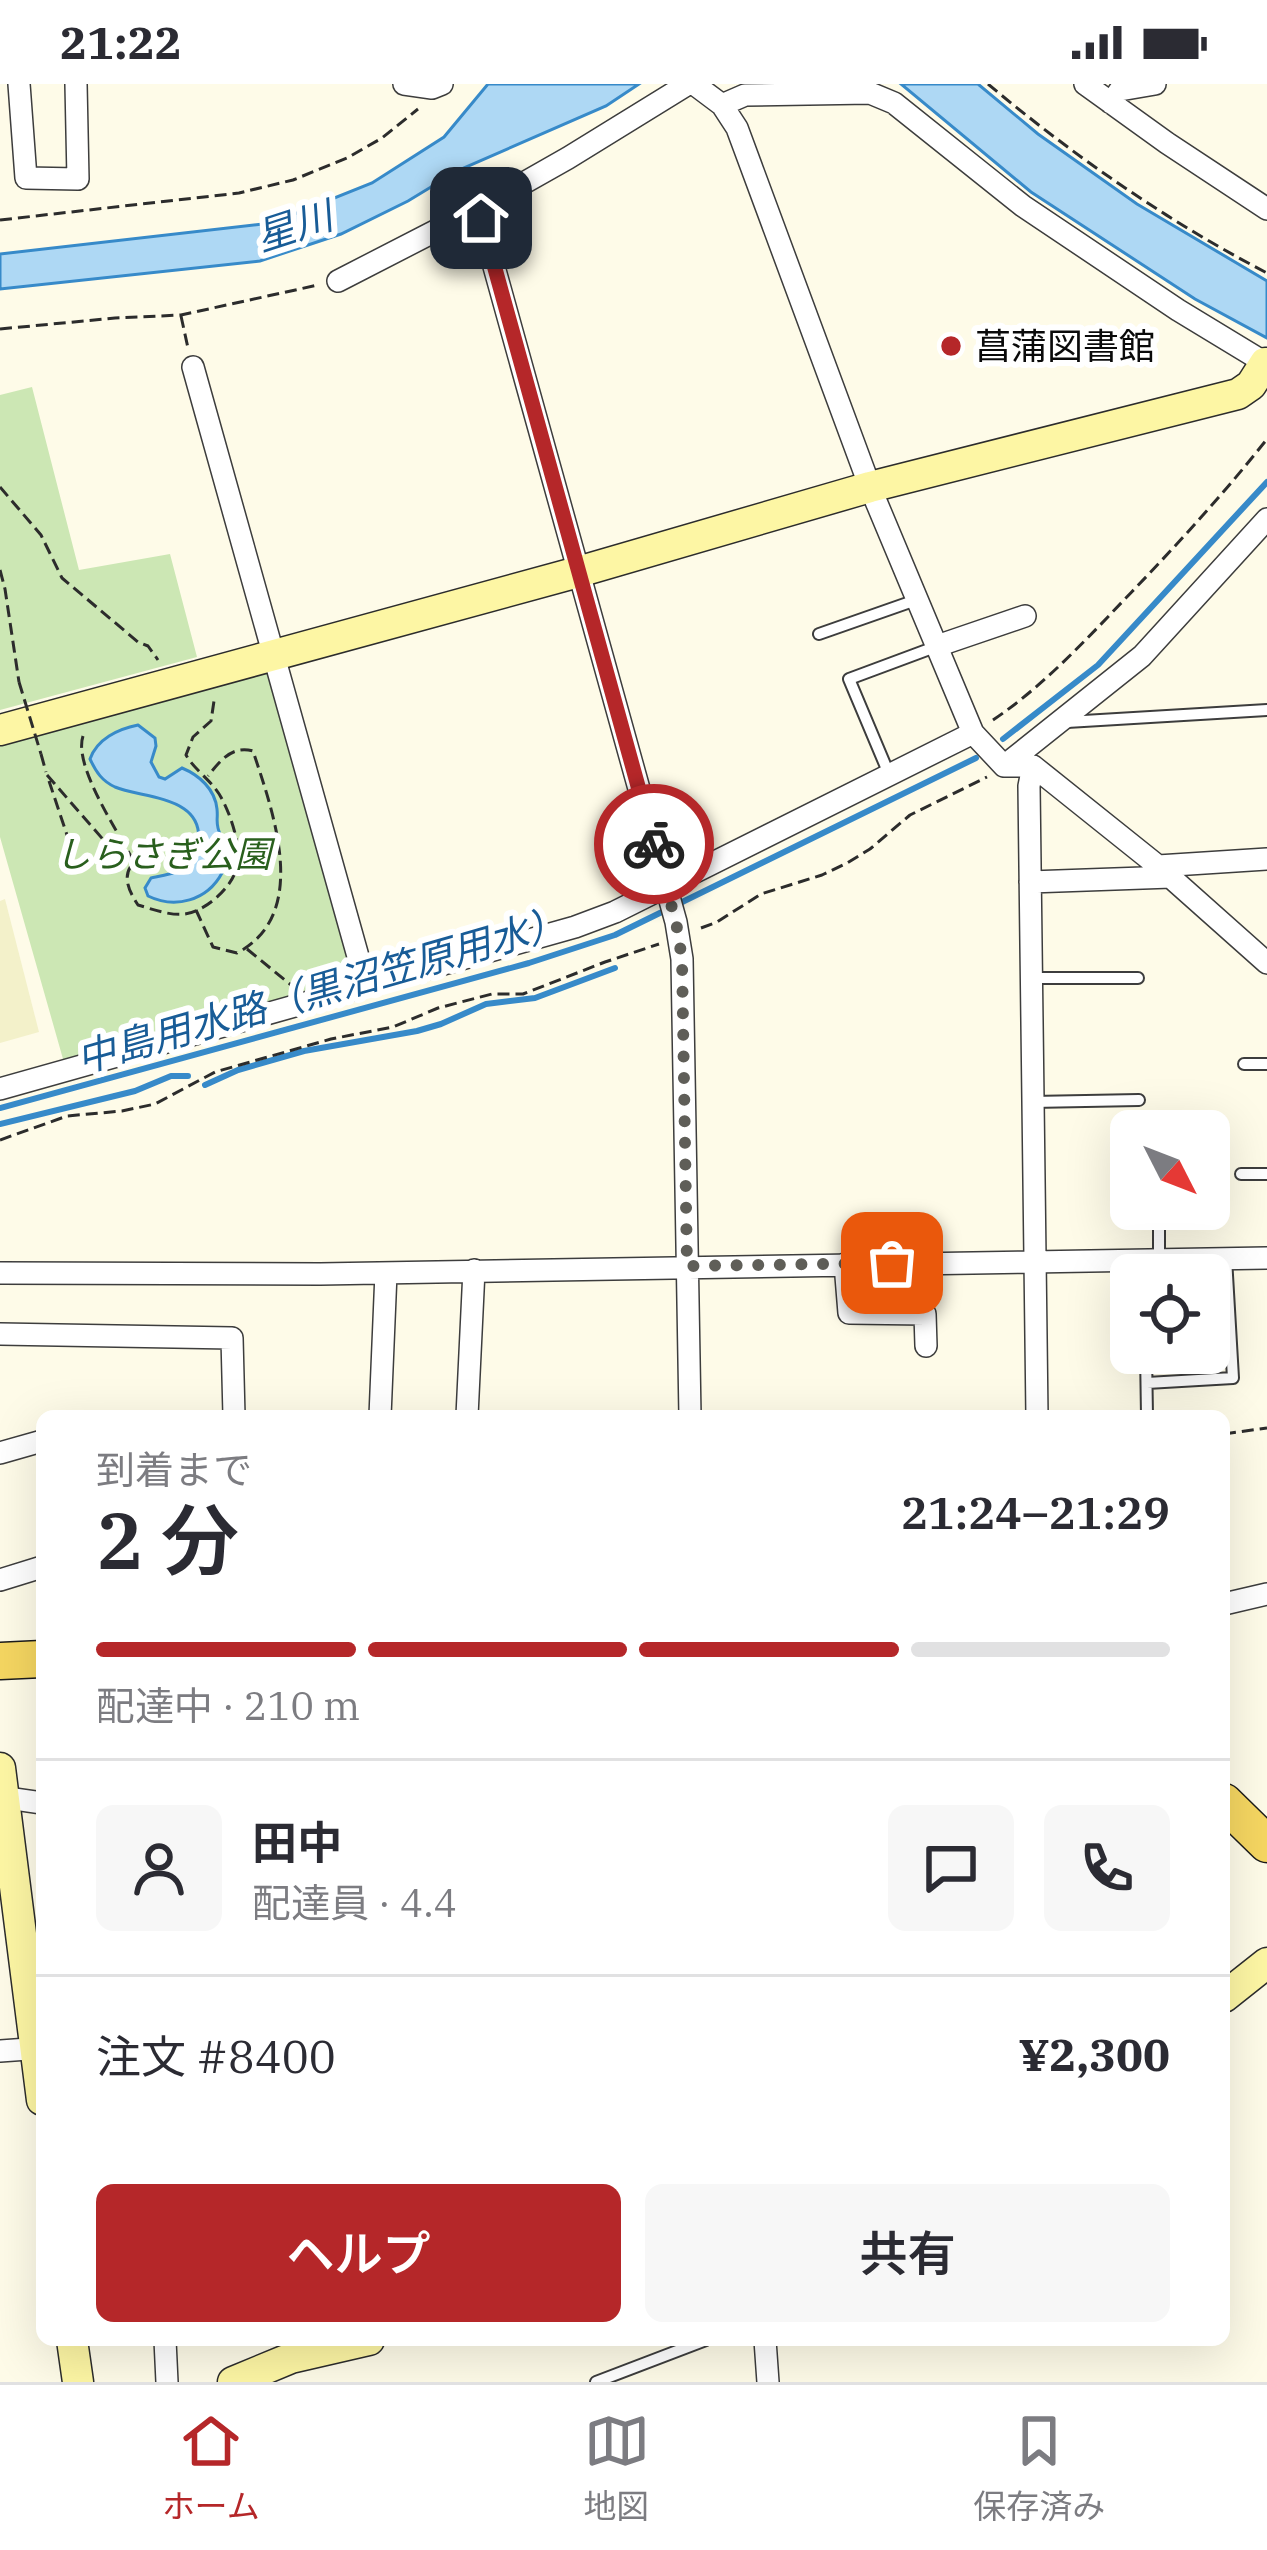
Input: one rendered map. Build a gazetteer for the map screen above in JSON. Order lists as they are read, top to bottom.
{
  "water": ["星川", "中島用水路（黒沼笠原用水）"],
  "parks": ["しらさぎ公園"],
  "places": ["菖蒲図書館"],
  "north": "bottom right",
  "page": {
    "status": "21:22",
    "heading": ["2 分", "到着まで", "21:24–21:29"],
    "panel": [
      "田中",
      "配達員 · 4.4",
      "注文 #8400",
      "¥2,300"
    ],
    "bar": "配達中 · 210 m",
    "buttons": ["ヘルプ", "共有"],
    "tabs": ["ホーム", "地図", "保存済み"]
  }
}
